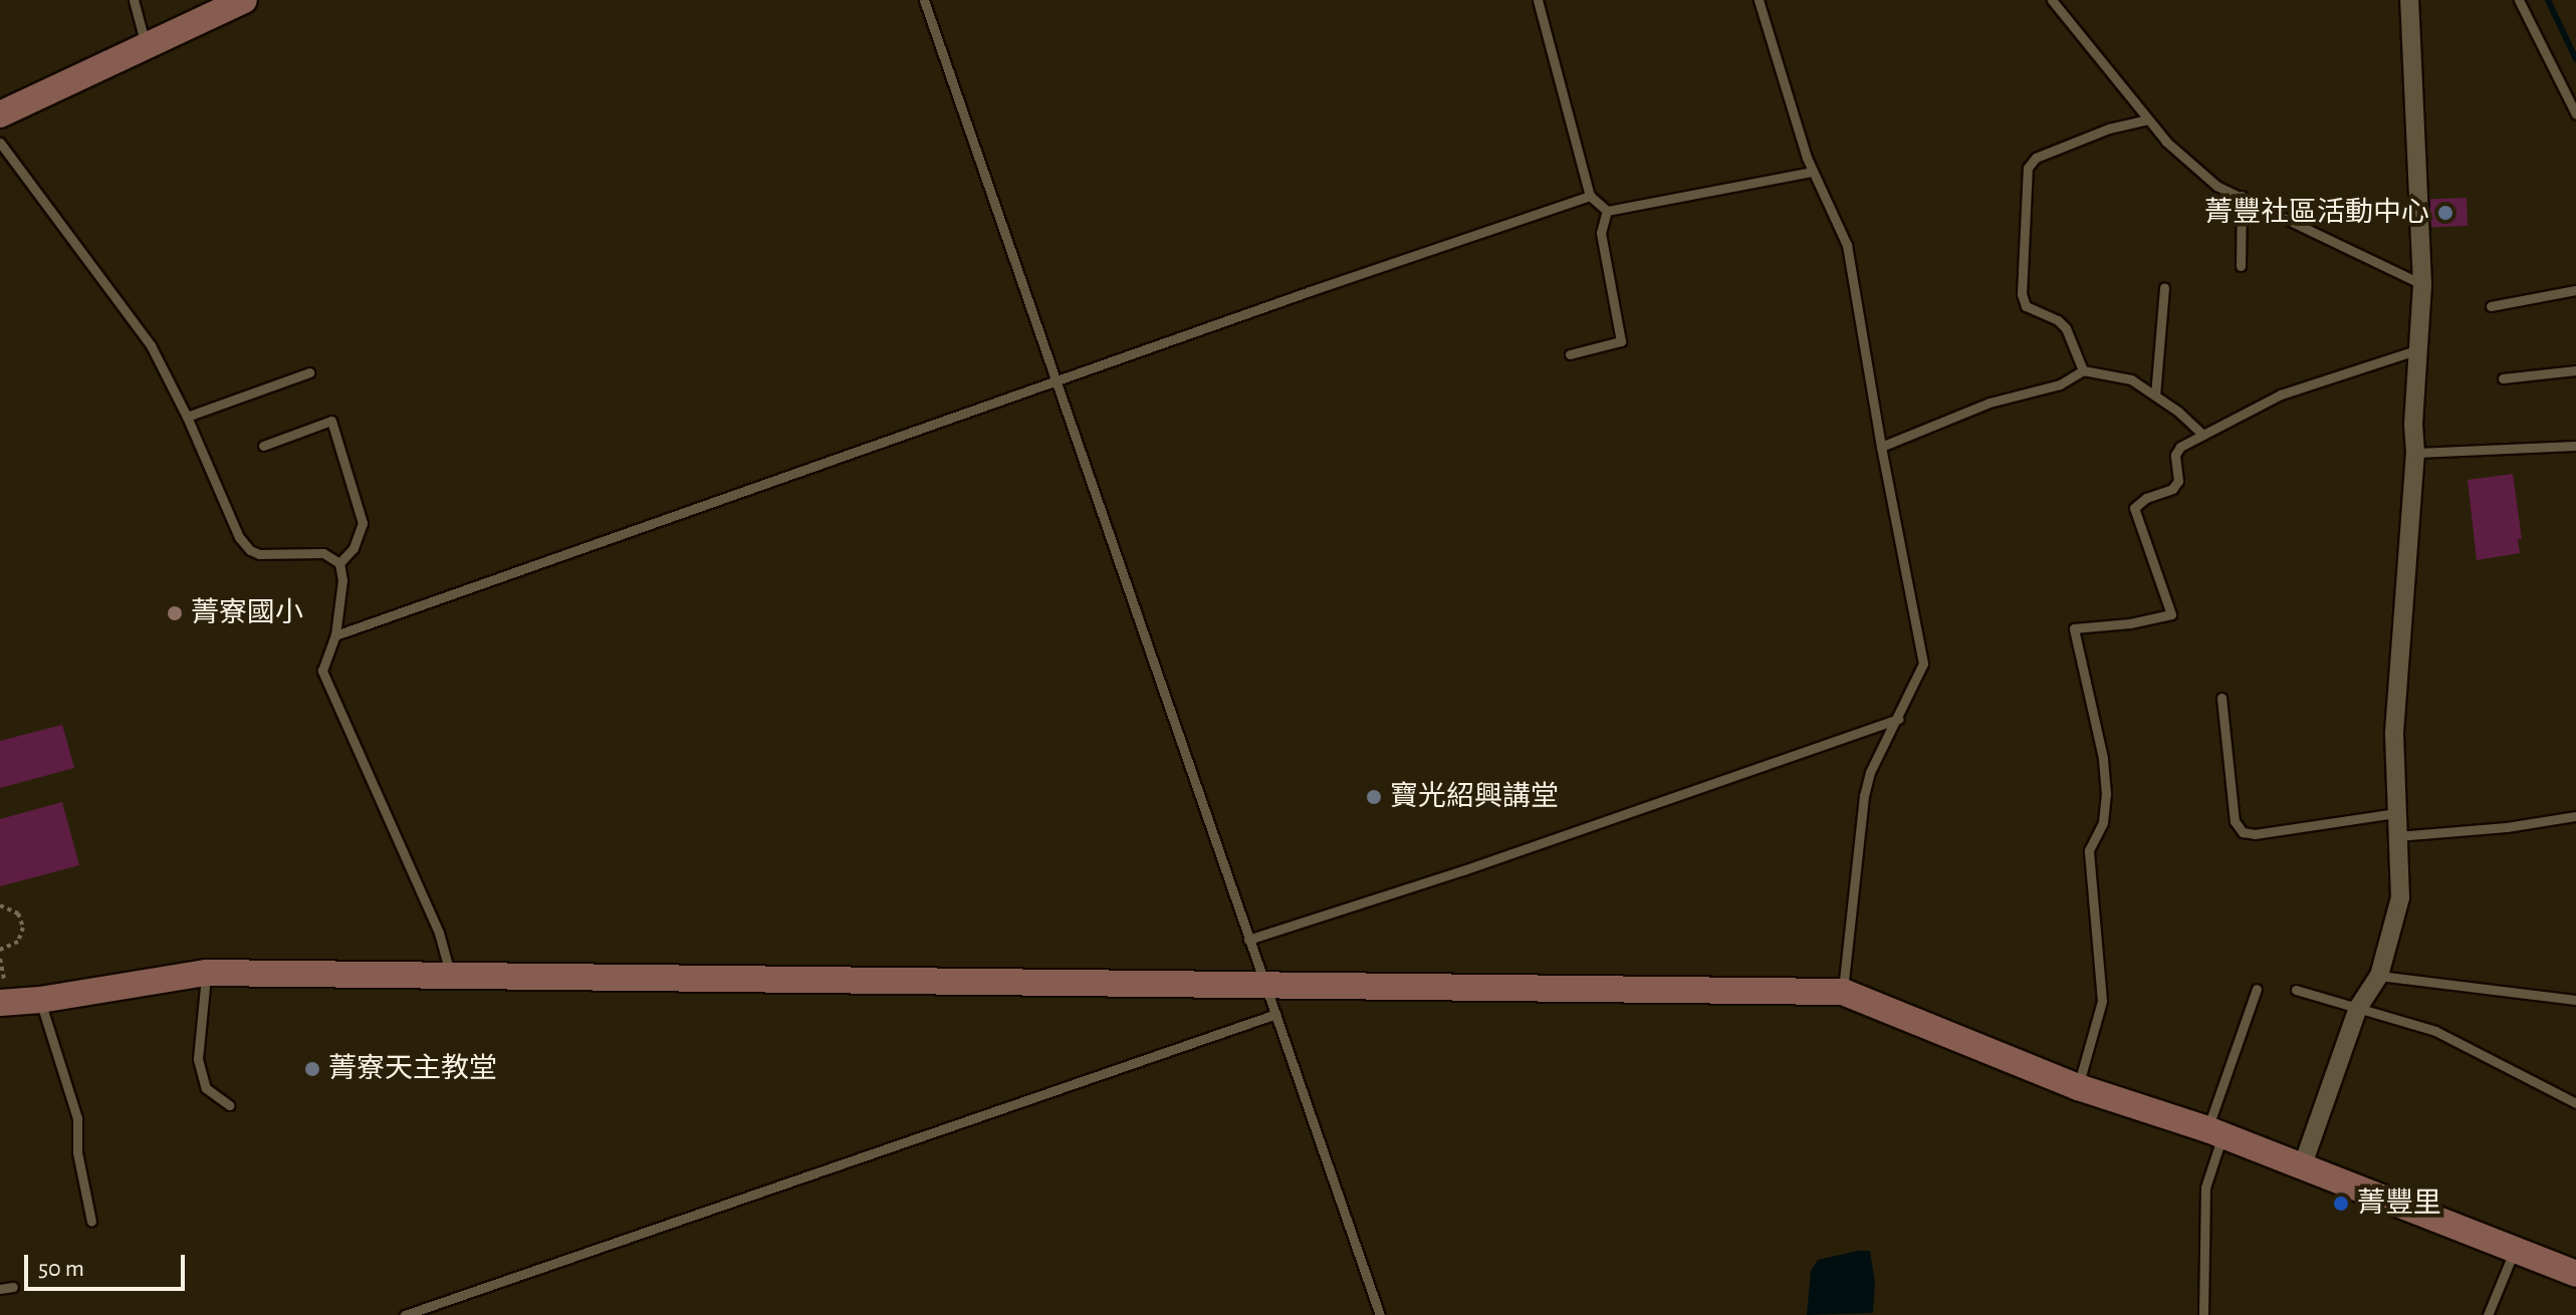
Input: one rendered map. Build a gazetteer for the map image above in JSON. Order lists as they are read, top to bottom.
{
  "places": [
    "菁豐社區活動中心",
    "菁寮國小",
    "寶光紹興講堂",
    "菁寮天主教堂",
    "菁豐里"
  ],
  "scale_bar": "50 m"
}
